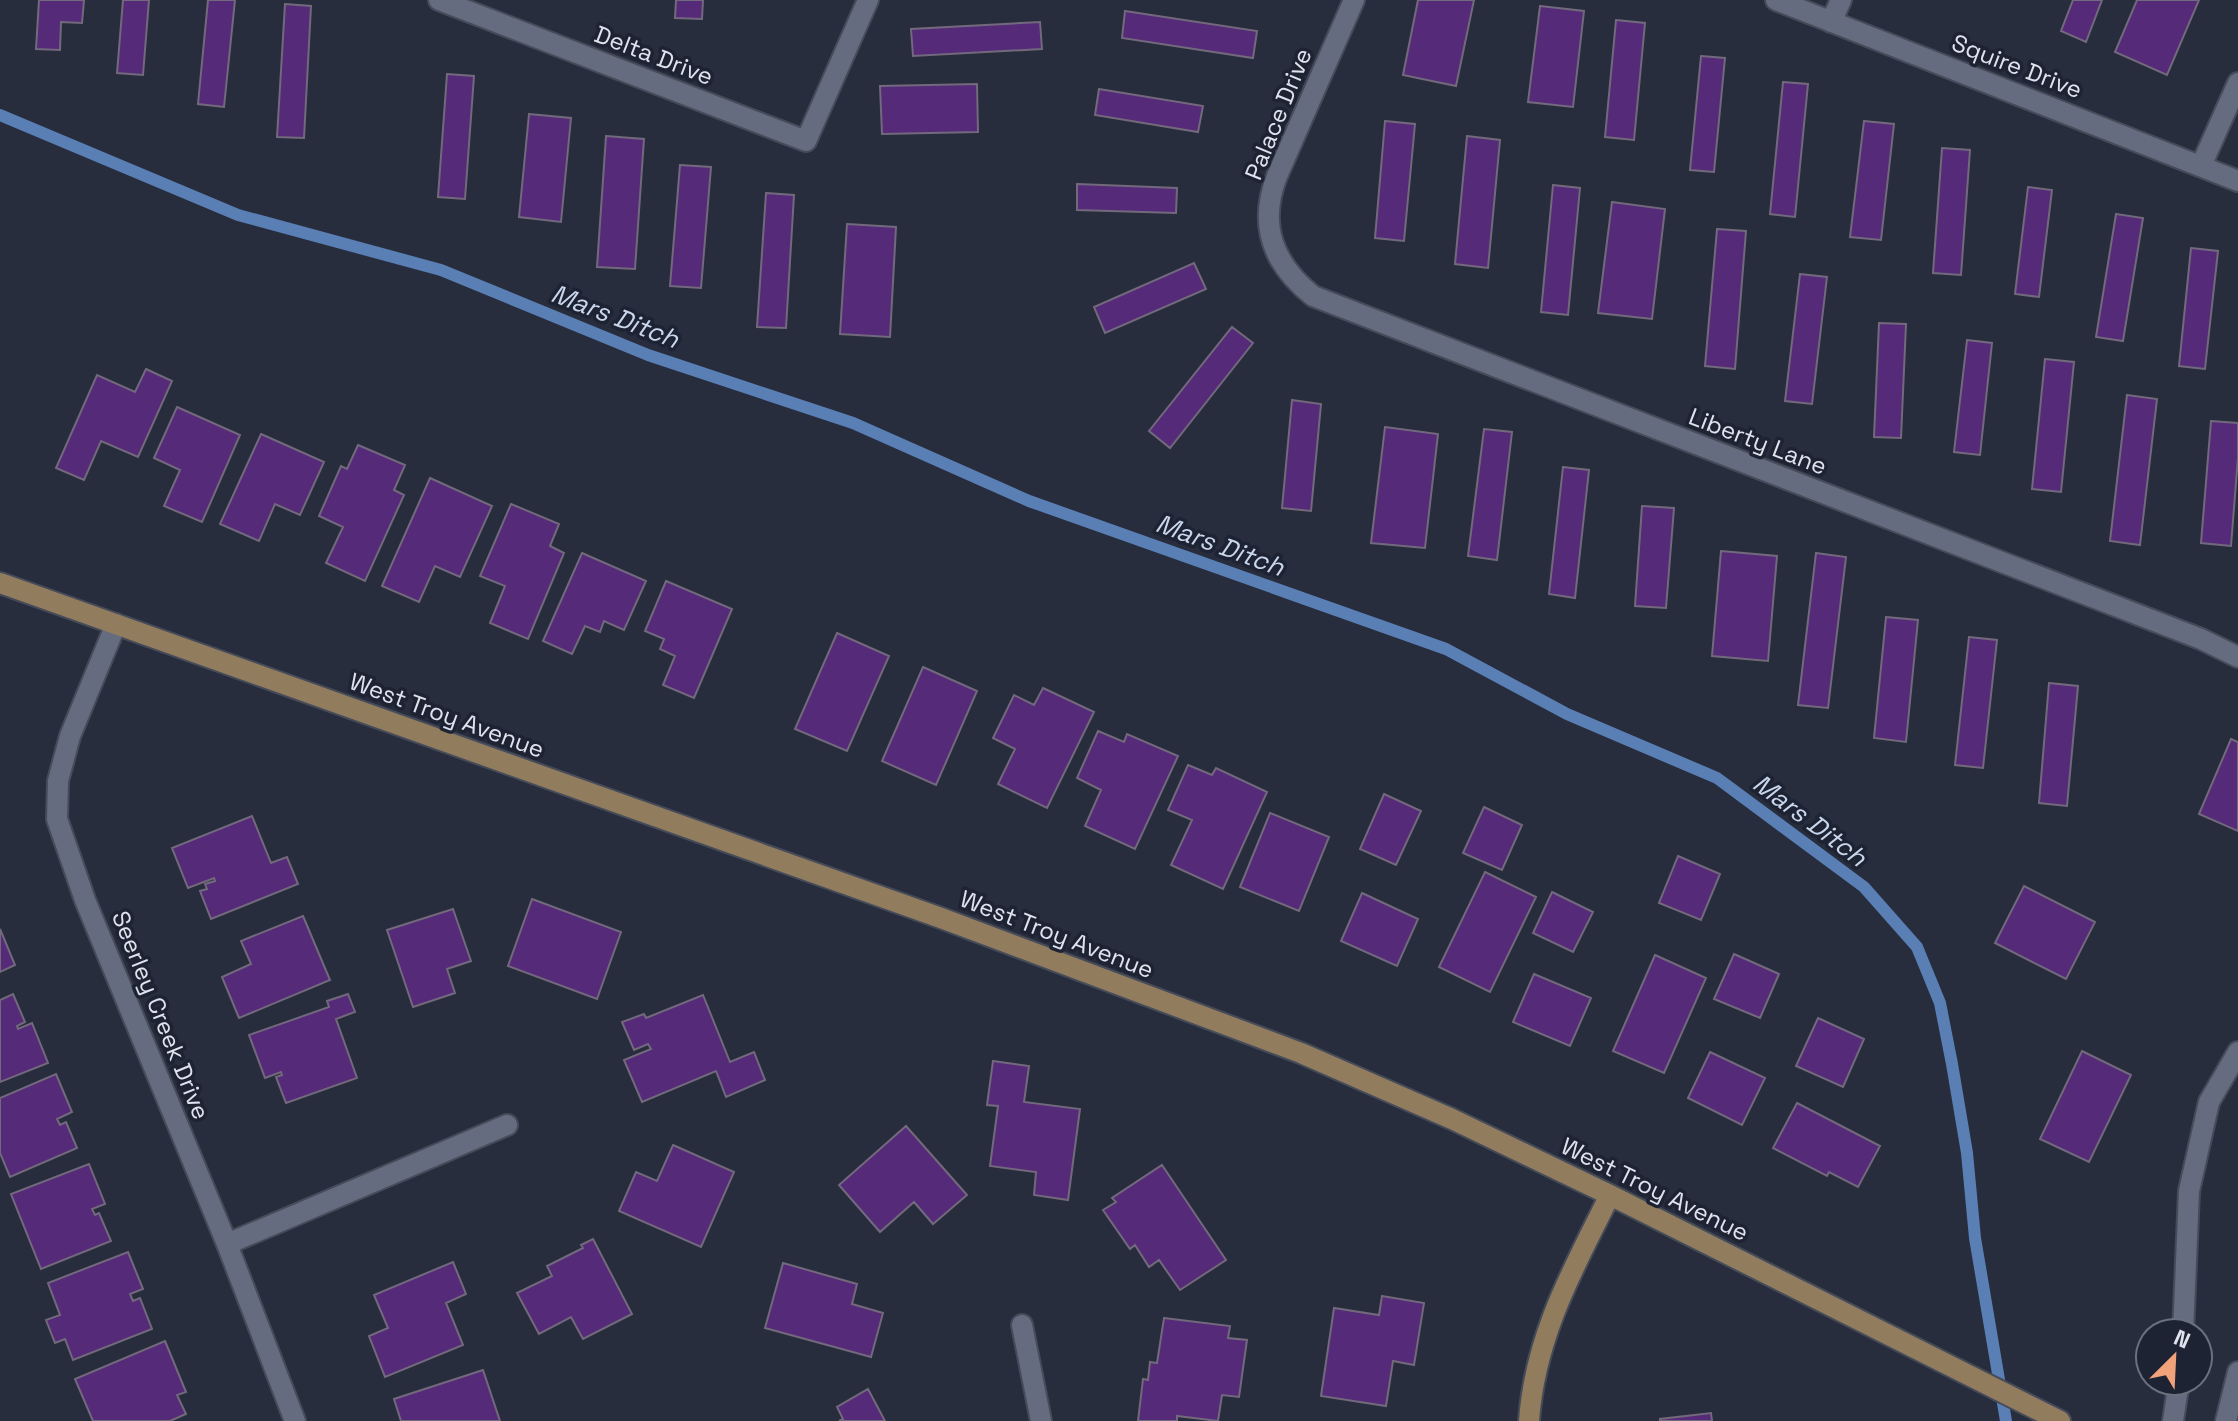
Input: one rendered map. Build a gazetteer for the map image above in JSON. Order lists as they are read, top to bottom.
{
  "streets": {
    "street": [
      "Delta Drive",
      "Squire Drive",
      "Palace Drive",
      "Liberty Lane",
      "West Troy Avenue",
      "Seerley Creek Drive"
    ]
  },
  "crossings": [
    ["Palace Drive", "Liberty Lane"],
    ["West Troy Avenue", "Seerley Creek Drive"]
  ],
  "water": ["Mars Ditch"],
  "north": "top right"
}
